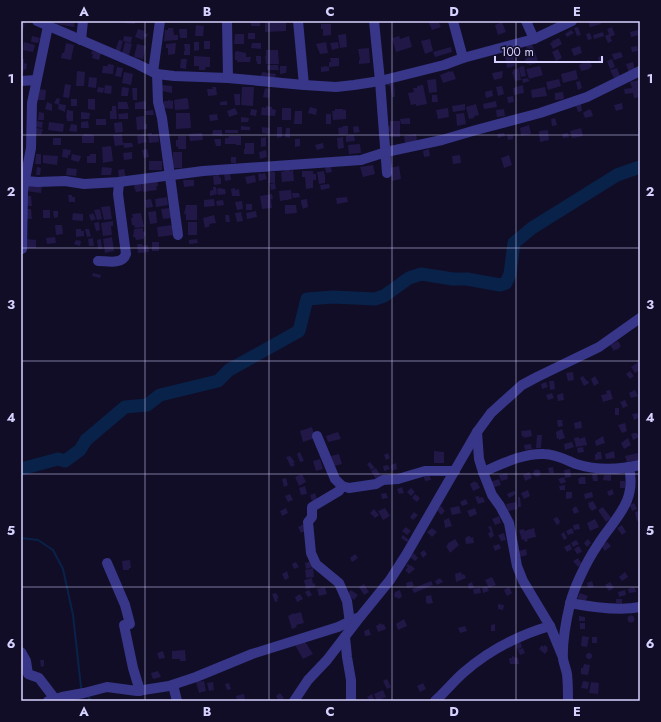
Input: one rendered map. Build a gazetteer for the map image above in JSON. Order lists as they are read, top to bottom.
{
  "scale_bar": "100 m",
  "grid": {
    "columns": [
      "A",
      "B",
      "C",
      "D",
      "E"
    ],
    "rows": [
      "1",
      "2",
      "3",
      "4",
      "5",
      "6"
    ]
  }
}
